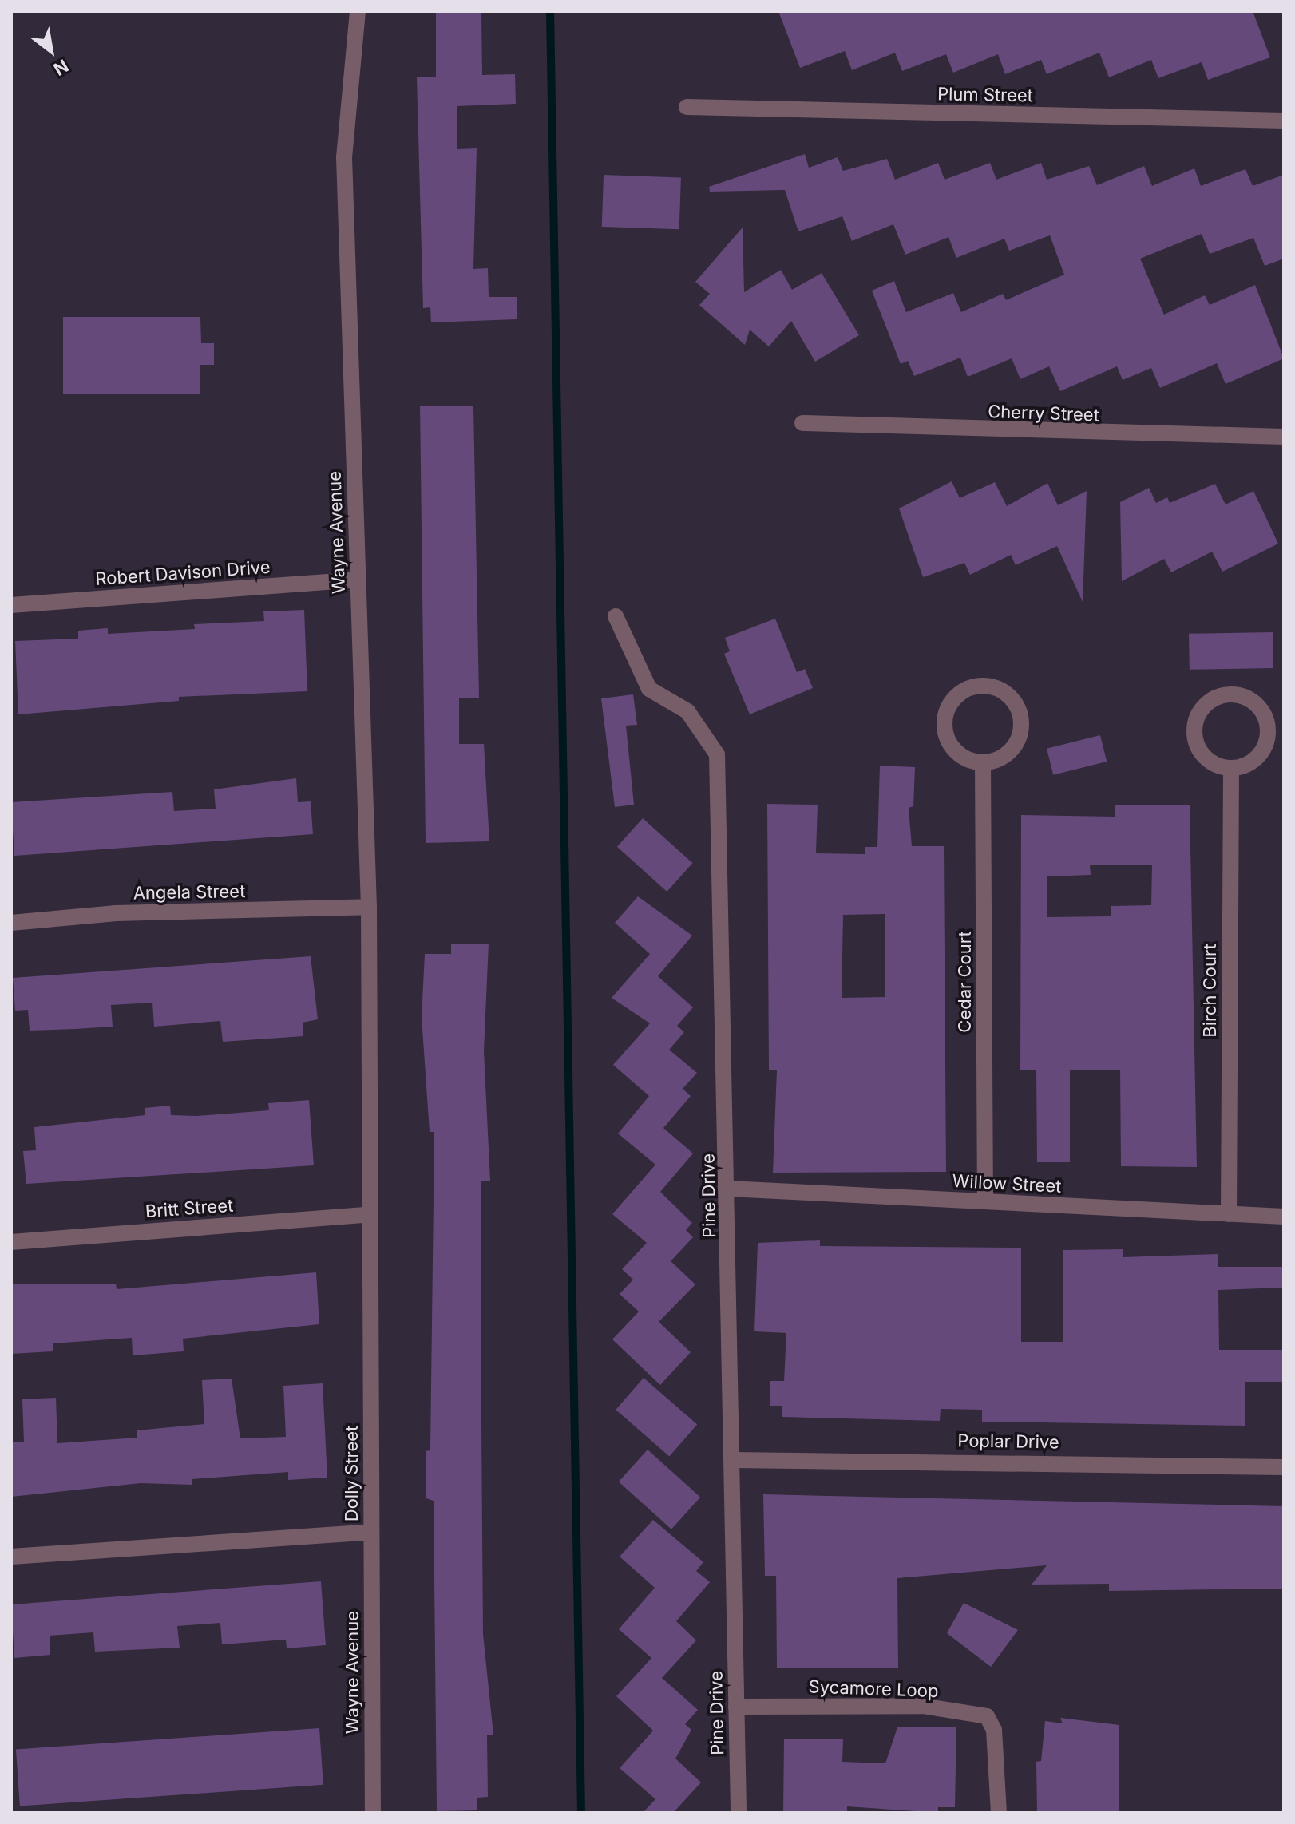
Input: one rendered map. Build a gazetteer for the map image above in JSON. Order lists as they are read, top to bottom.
{
  "streets": {
    "street": [
      "Plum Street",
      "Cherry Street",
      "Wayne Avenue",
      "Robert Davison Drive",
      "Angela Street",
      "Cedar Court",
      "Birch Court",
      "Willow Street",
      "Pine Drive",
      "Britt Street",
      "Poplar Drive",
      "Dolly Street",
      "Sycamore Loop"
    ]
  },
  "crossings": [
    ["Wayne Avenue", "Robert Davison Drive"],
    ["Wayne Avenue", "Angela Street"],
    ["Wayne Avenue", "Dolly Street"],
    ["Cedar Court", "Willow Street"],
    ["Birch Court", "Willow Street"],
    ["Willow Street", "Pine Drive"],
    ["Pine Drive", "Poplar Drive"],
    ["Pine Drive", "Sycamore Loop"],
    ["Britt Street", "Dolly Street"]
  ],
  "north": "bottom right"
}
